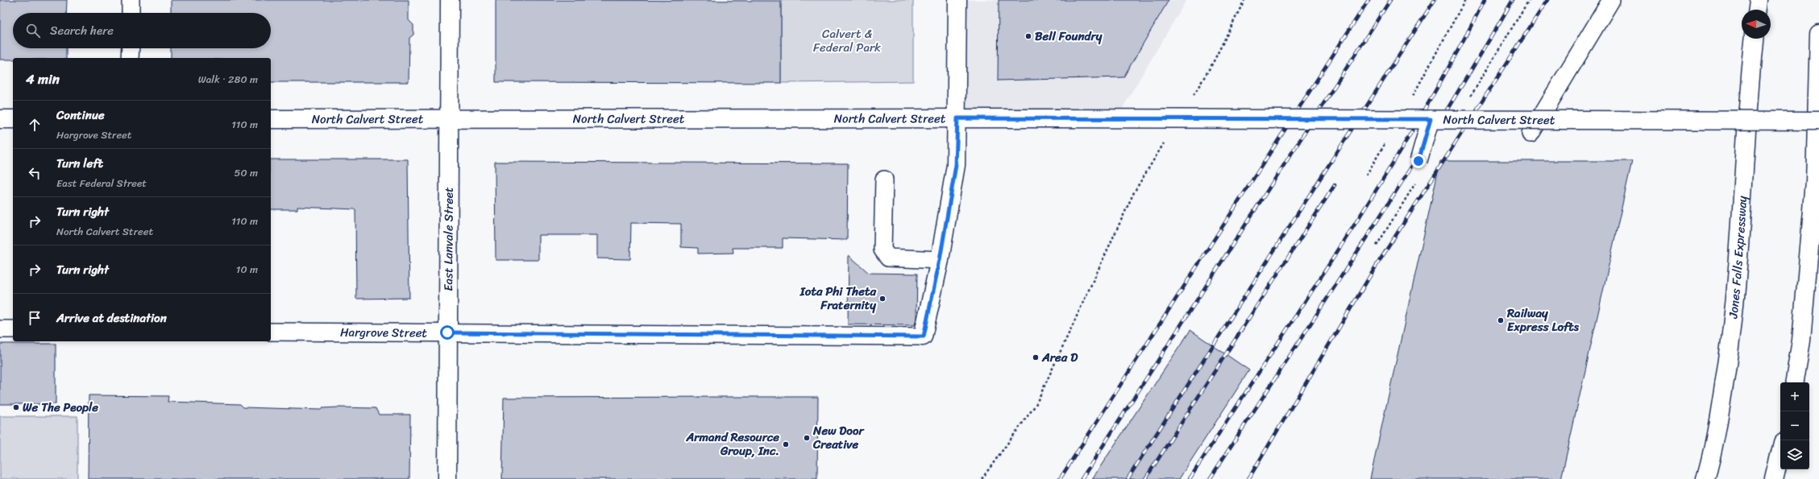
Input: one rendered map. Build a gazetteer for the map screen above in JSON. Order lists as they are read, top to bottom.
{
  "streets": {
    "main road": ["North Calvert Street", "East Lanvale Street", "Jones Falls Expressway"],
    "lane": ["Hargrove Street"]
  },
  "crossings": [
    ["North Calvert Street", "East Lanvale Street"],
    ["East Lanvale Street", "Hargrove Street"]
  ],
  "parks": ["Calvert & Federal Park"],
  "places": [
    "Bell Foundry",
    "Iota Phi Theta Fraternity",
    "Railway Express Lofts",
    "Area D",
    "We The People",
    "New Door Creative",
    "Armand Resource Group, Inc."
  ],
  "north": "left",
  "page": {
    "search": "Search here",
    "heading": ["4 min", "Walk · 280 m"],
    "list": [
      ["Continue", "Hargrove Street", "110 m"],
      ["Turn left", "East Federal Street", "50 m"],
      ["Turn right", "North Calvert Street", "110 m"],
      ["Turn right", "10 m"],
      "Arrive at destination"
    ],
    "map_buttons": ["+", "−"]
  }
}
